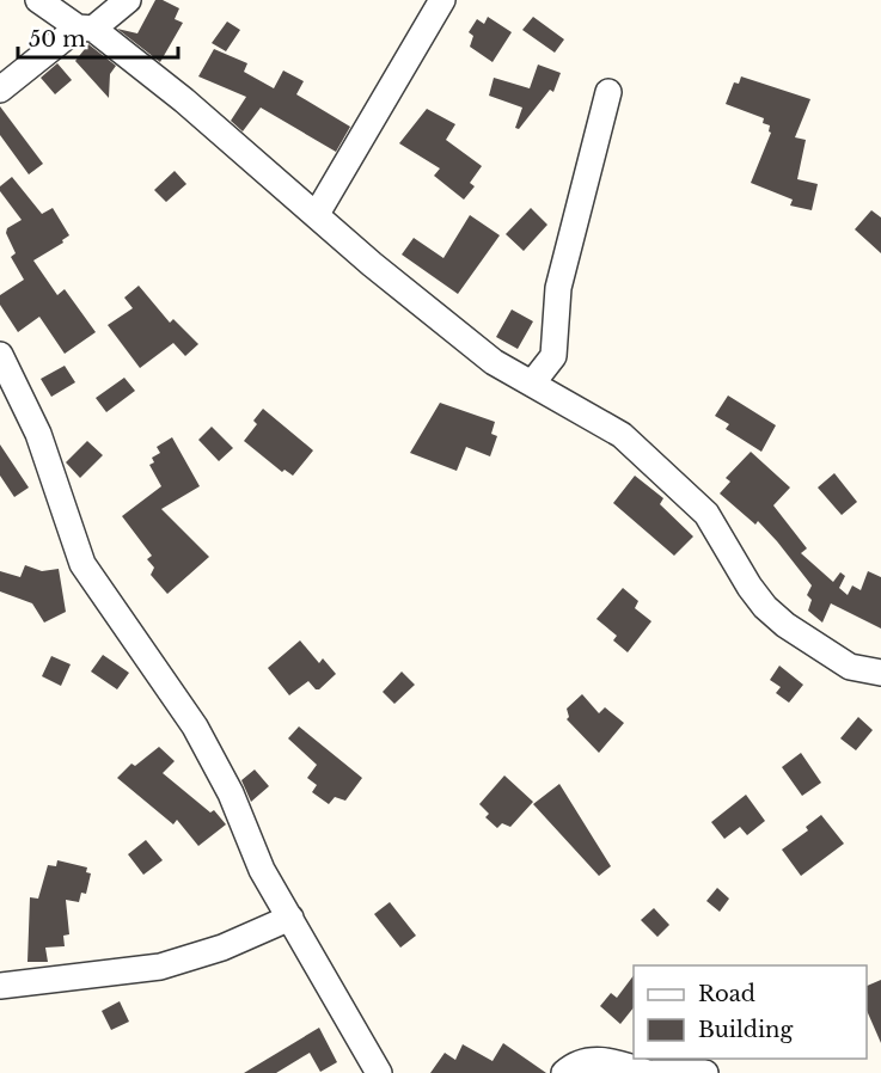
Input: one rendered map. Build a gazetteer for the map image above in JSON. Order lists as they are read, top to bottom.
{
  "legend": ["Road", "Building"],
  "scale_bar": "50 m"
}
